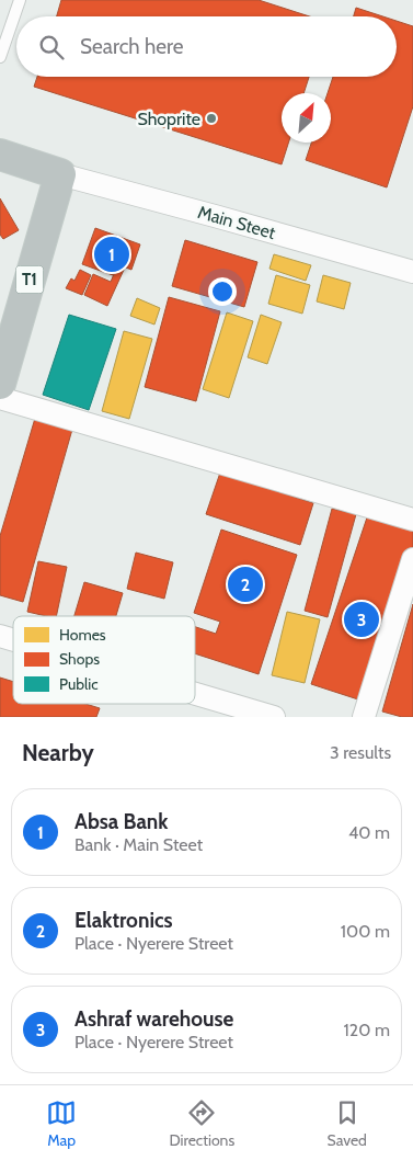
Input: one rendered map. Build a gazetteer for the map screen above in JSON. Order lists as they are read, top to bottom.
{
  "streets": {
    "highway": ["T1"],
    "street": ["Main Steet"]
  },
  "crossings": [
    ["Main Steet", "T1"]
  ],
  "places": ["Shoprite"],
  "legend": ["Homes", "Shops", "Public"],
  "north": "top right",
  "page": {
    "search": "Search here",
    "pins": ["1", "2", "3"],
    "heading": ["Nearby", "3 results"],
    "list": [
      {
        "mark": "1",
        "name": "Absa Bank",
        "note": "Bank · Main Steet",
        "value": "40 m"
      },
      {
        "mark": "2",
        "name": "Elaktronics",
        "note": "Place · Nyerere Street",
        "value": "100 m"
      },
      {
        "mark": "3",
        "name": "Ashraf warehouse",
        "note": "Place · Nyerere Street",
        "value": "120 m"
      }
    ],
    "nav": ["Map", "Directions", "Saved"]
  }
}
